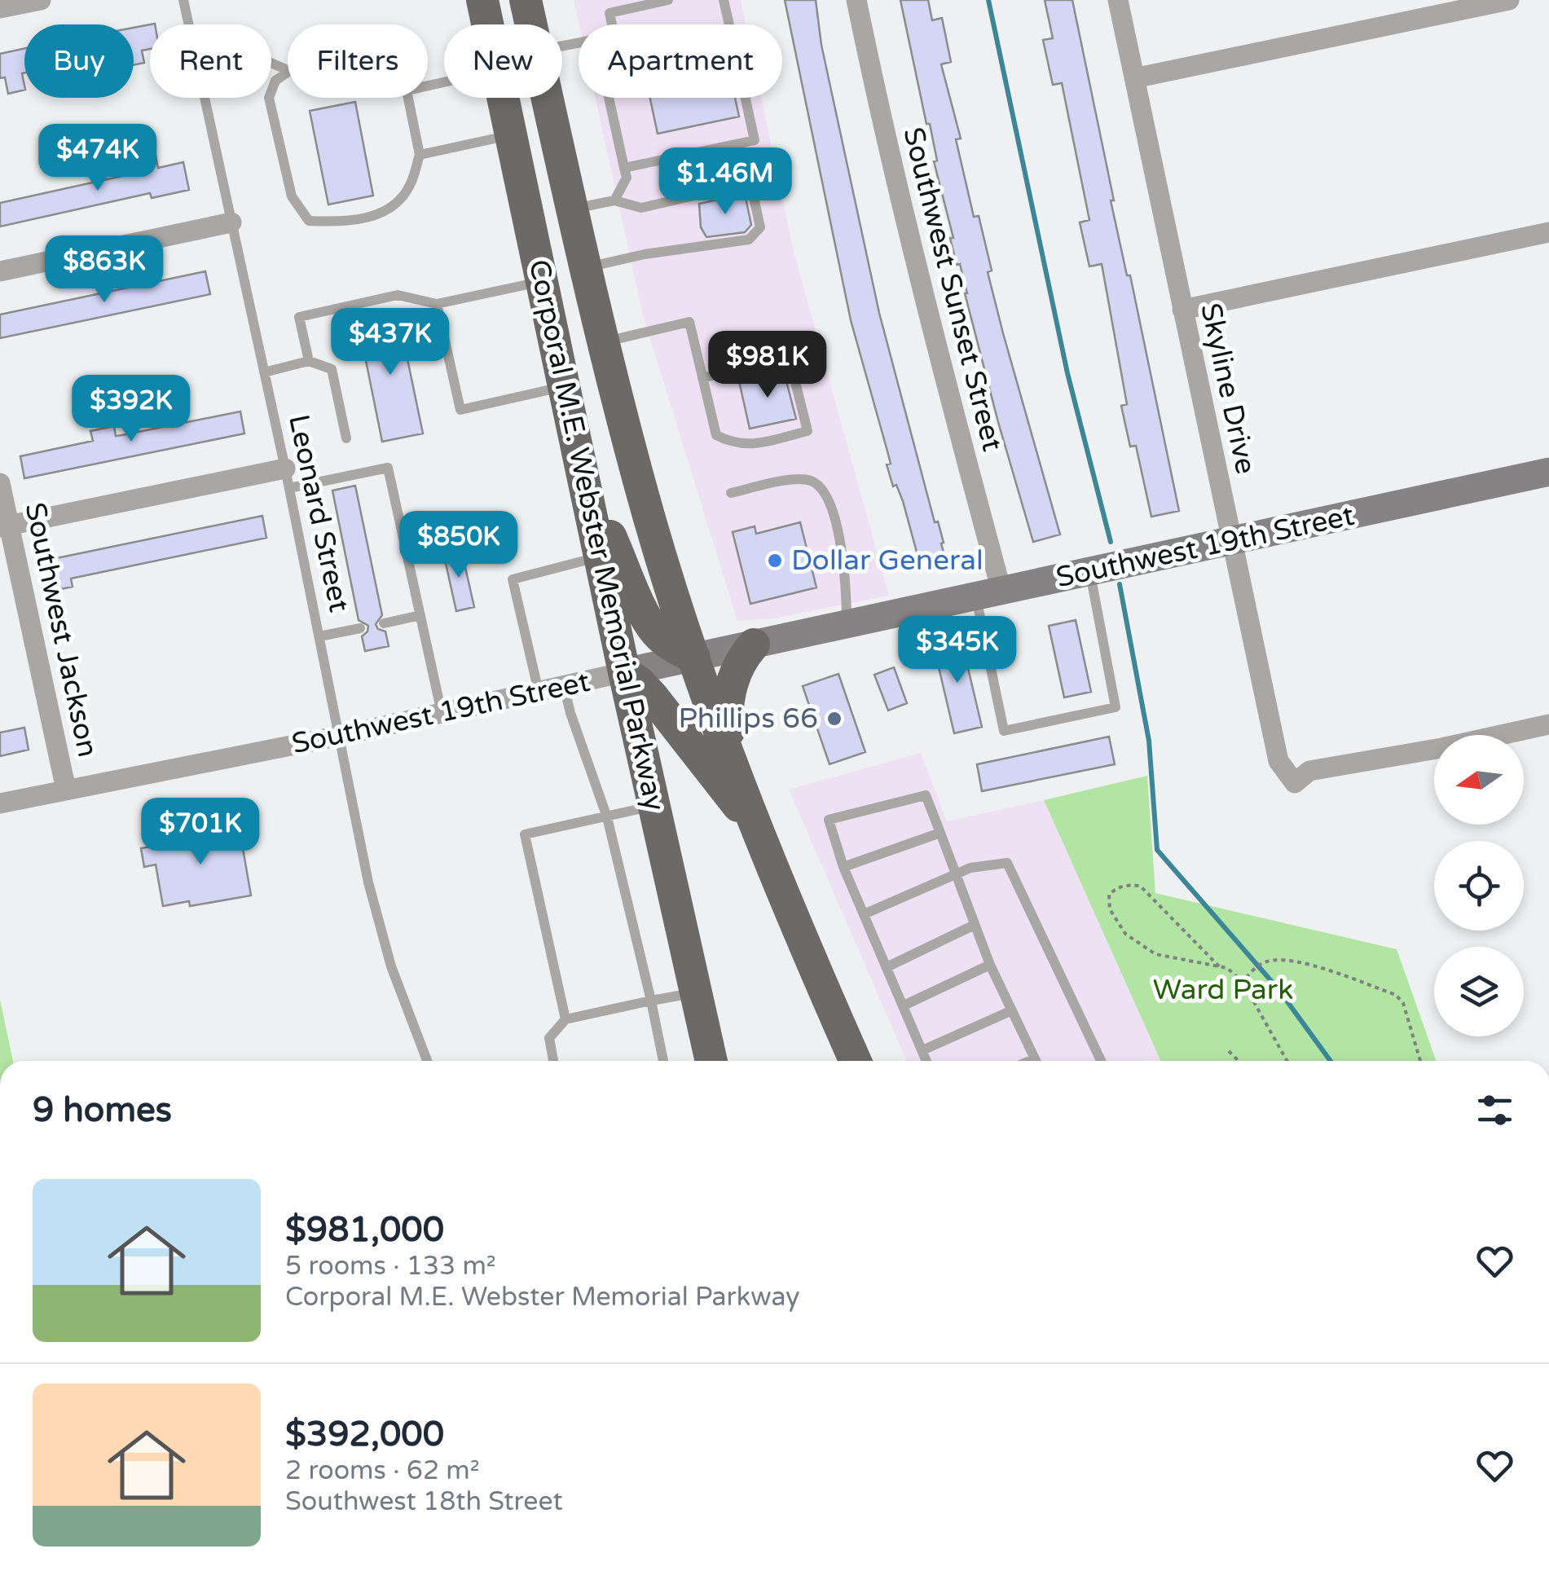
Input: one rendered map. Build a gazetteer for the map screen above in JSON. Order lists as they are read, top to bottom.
{
  "streets": {
    "main road": ["Corporal M.E. Webster Memorial Parkway"],
    "street": [
      "Southwest Sunset Street",
      "Skyline Drive",
      "Southwest 19th Street",
      "Southwest Jackson"
    ],
    "lane": ["Leonard Street"]
  },
  "crossings": [
    ["Southwest Sunset Street", "Southwest 19th Street"],
    ["Skyline Drive", "Southwest 19th Street"],
    ["Leonard Street", "Southwest 19th Street"],
    ["Corporal M.E. Webster Memorial Parkway", "Southwest 19th Street"],
    ["Southwest 19th Street", "Southwest Jackson"]
  ],
  "parks": ["Ward Park"],
  "places": ["Dollar General", "Phillips 66"],
  "north": "left",
  "page": {
    "chip": [
      "Buy",
      "Rent",
      "Filters",
      "New",
      "Apartment"
    ],
    "price": [
      "$474K",
      "$1.46M",
      "$863K",
      "$437K",
      "$981K",
      "$392K",
      "$850K",
      "$345K",
      "$701K"
    ],
    "heading": "9 homes",
    "list": [
      {
        "name": "$981,000",
        "note": "5 rooms · 133 m² · Corporal M.E. Webster Memorial Parkway"
      },
      {
        "name": "$392,000",
        "note": "2 rooms · 62 m² · Southwest 18th Street"
      }
    ]
  }
}
